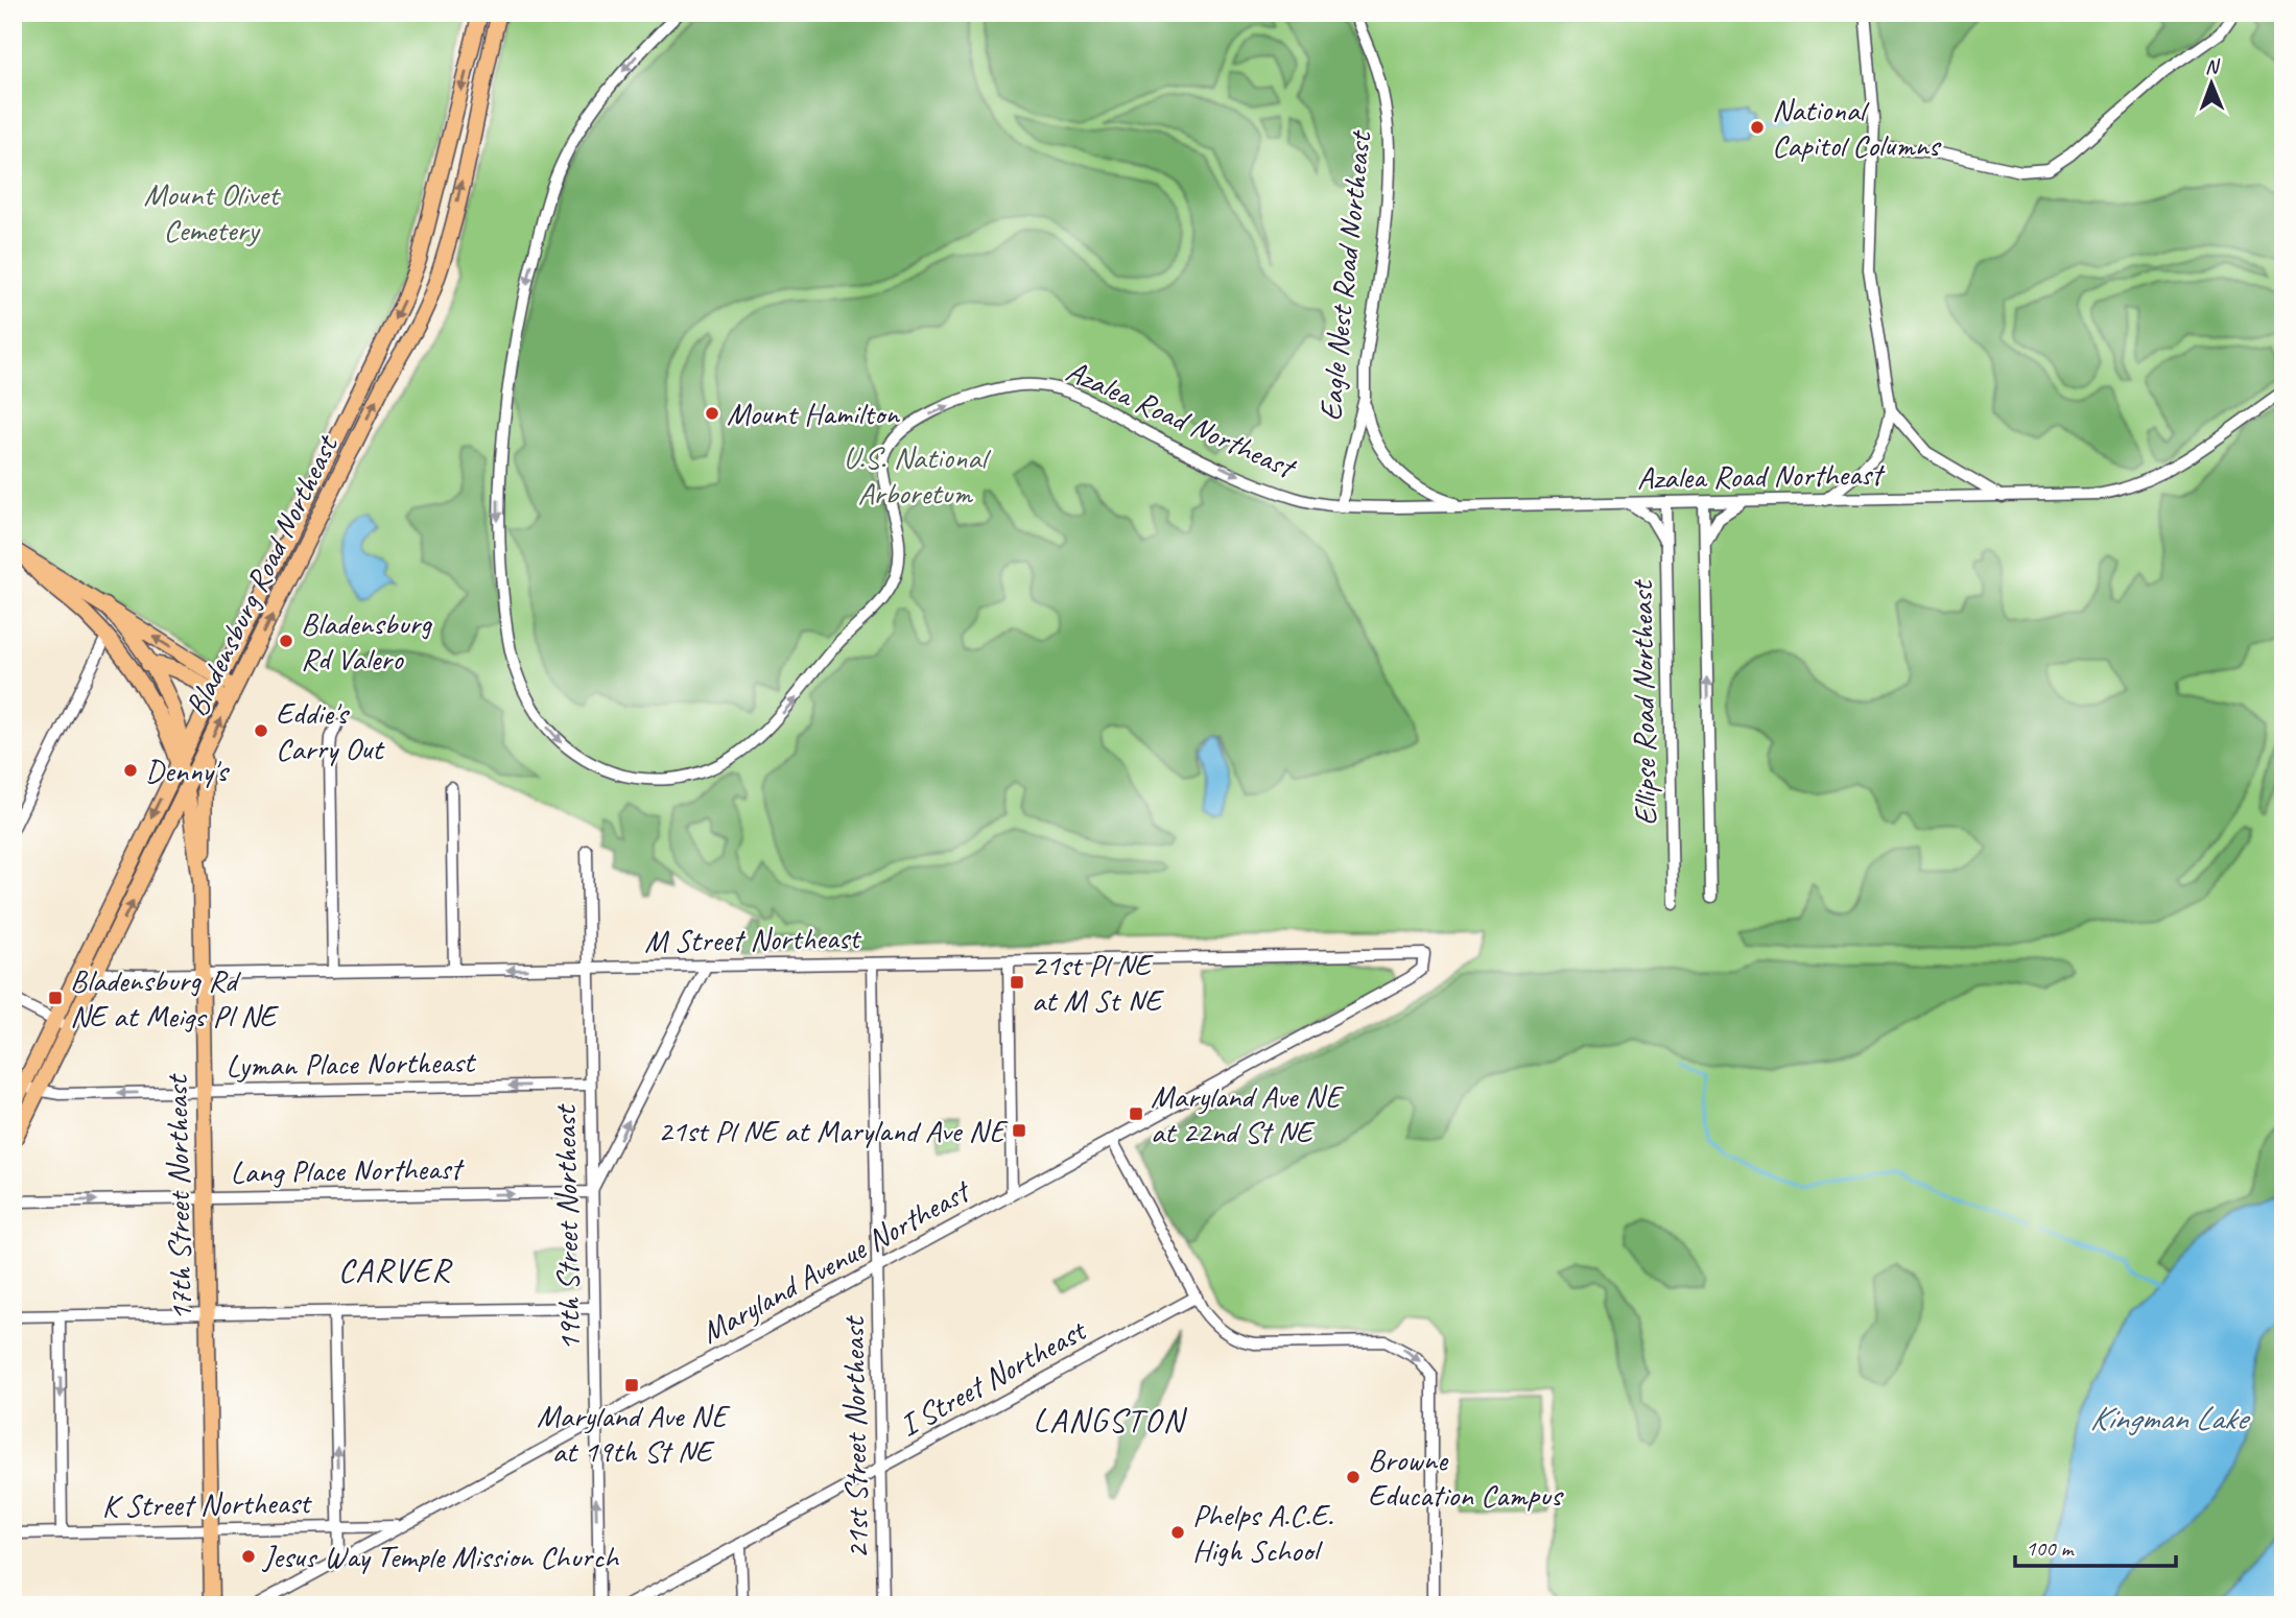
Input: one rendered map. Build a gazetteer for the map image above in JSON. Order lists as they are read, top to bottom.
{
  "streets": {
    "main road": ["Bladensburg Road Northeast", "17th Street Northeast"],
    "street": [
      "Eagle Nest Road Northeast",
      "Azalea Road Northeast",
      "Ellipse Road Northeast",
      "M Street Northeast",
      "Lyman Place Northeast",
      "Lang Place Northeast",
      "19th Street Northeast",
      "Maryland Avenue Northeast",
      "I Street Northeast",
      "21st Street Northeast",
      "K Street Northeast"
    ]
  },
  "crossings": [
    ["Eagle Nest Road Northeast", "Azalea Road Northeast"],
    ["Azalea Road Northeast", "Ellipse Road Northeast"],
    ["Bladensburg Road Northeast", "M Street Northeast"],
    ["Bladensburg Road Northeast", "Lyman Place Northeast"],
    ["Bladensburg Road Northeast", "17th Street Northeast"],
    ["M Street Northeast", "17th Street Northeast"],
    ["M Street Northeast", "19th Street Northeast"],
    ["M Street Northeast", "Maryland Avenue Northeast"],
    ["M Street Northeast", "21st Street Northeast"],
    ["Lyman Place Northeast", "17th Street Northeast"],
    ["Lyman Place Northeast", "19th Street Northeast"],
    ["Lang Place Northeast", "17th Street Northeast"],
    ["Lang Place Northeast", "19th Street Northeast"],
    ["17th Street Northeast", "K Street Northeast"],
    ["19th Street Northeast", "Maryland Avenue Northeast"],
    ["Maryland Avenue Northeast", "21st Street Northeast"],
    ["Maryland Avenue Northeast", "K Street Northeast"],
    ["I Street Northeast", "21st Street Northeast"]
  ],
  "one_way": ["Lyman Place Northeast", "Lang Place Northeast"],
  "districts": ["CARVER", "LANGSTON"],
  "water": ["Kingman Lake"],
  "parks": ["Mount Olivet Cemetery", "U.S. National Arboretum"],
  "places": {
    "other": [
      "National Capitol Columns",
      "Mount Hamilton",
      "Bladensburg Rd Valero",
      "Eddie's Carry Out",
      "Denny's",
      "Browne Education Campus",
      "Phelps A.C.E. High School",
      "Jesus Way Temple Mission Church"
    ],
    "transit": [
      "21st Pl NE at M St NE",
      "Bladensburg Rd NE at Meigs Pl NE",
      "Maryland Ave NE at 22nd St NE",
      "21st Pl NE at Maryland Ave NE",
      "Maryland Ave NE at 19th St NE"
    ]
  },
  "scale_bar": "100 m",
  "north": "top"
}
